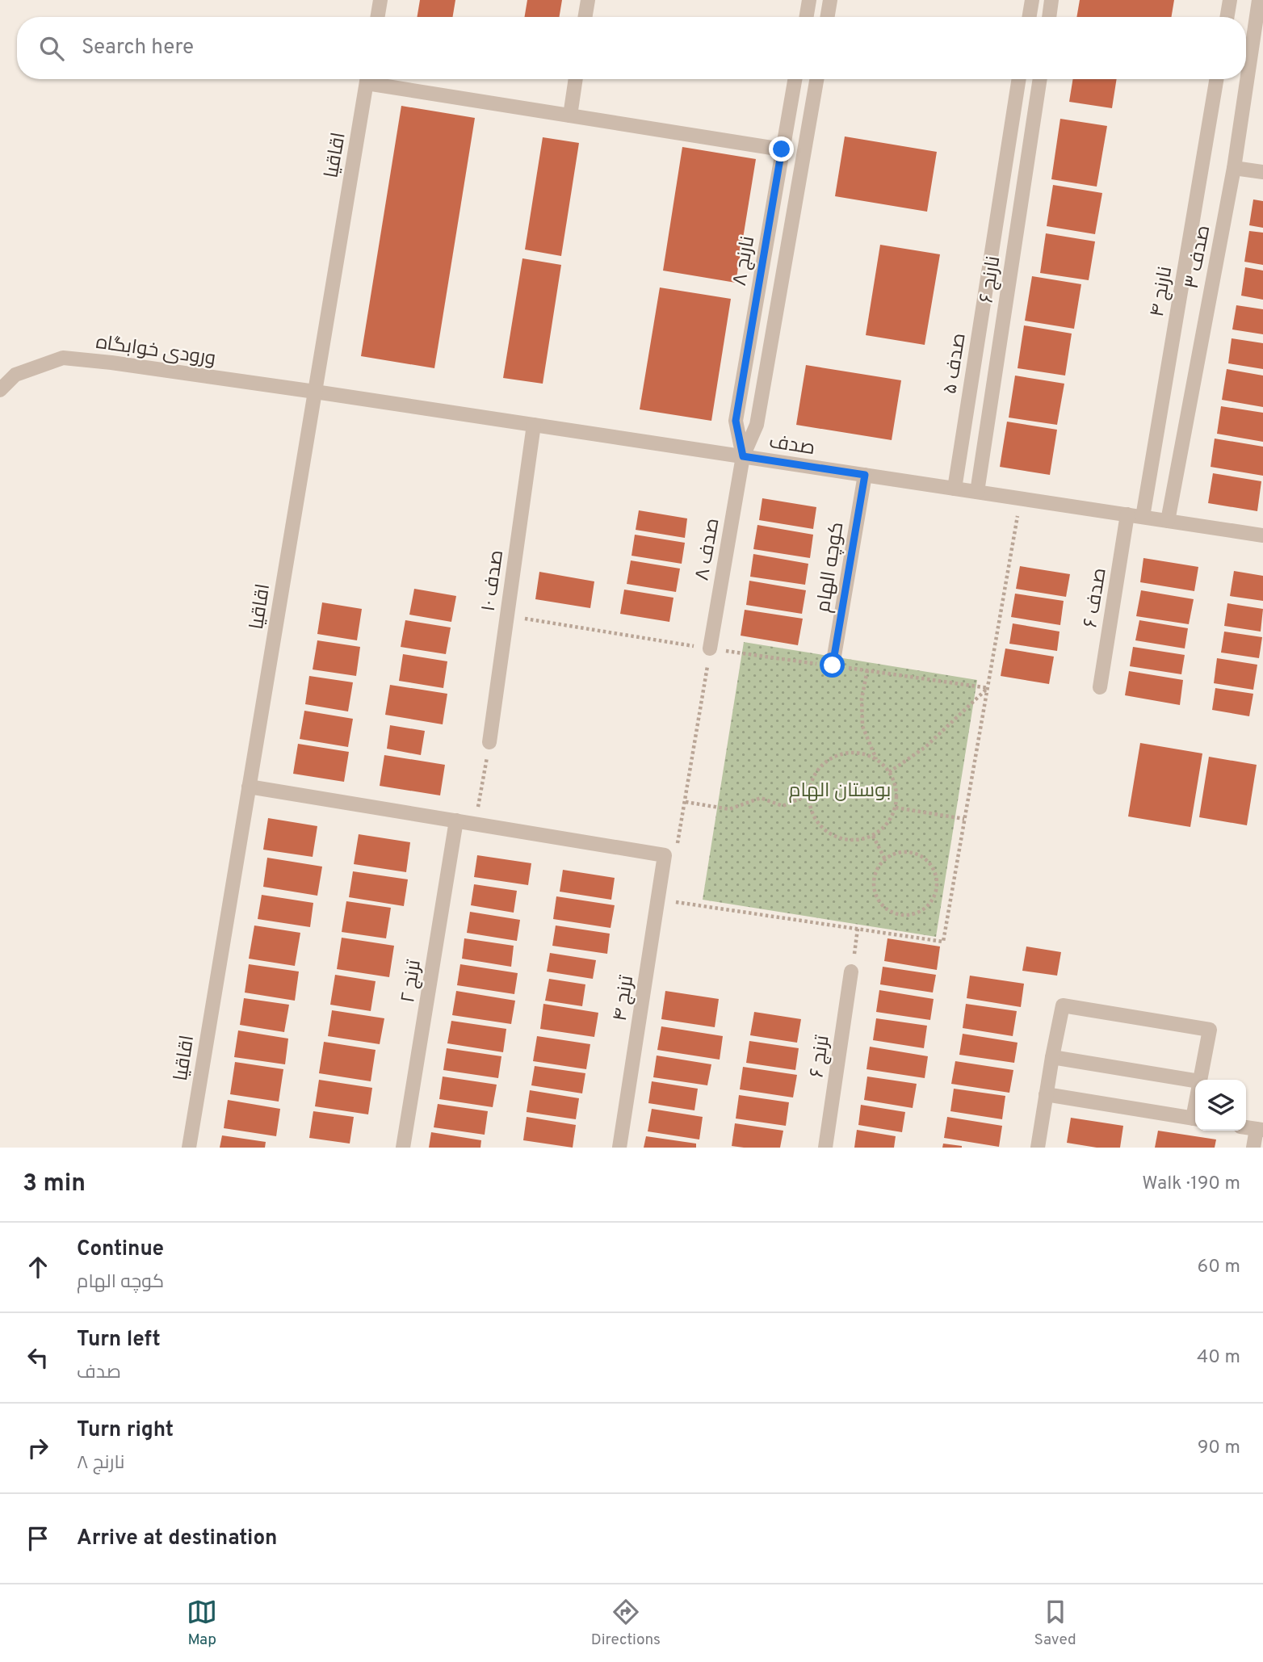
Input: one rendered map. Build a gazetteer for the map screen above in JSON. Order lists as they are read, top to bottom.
{
  "streets": {
    "street": [
      "اقاقیا",
      "صدف ۳",
      "نارنج ۸",
      "نارنج ۶",
      "نارنج ۴",
      "ورودی خوابگاه",
      "صدف ۵",
      "صدف",
      "صدف ۸",
      "کوچه الهام",
      "صدف ۱۰",
      "صدف ۶",
      "ترنج ۲",
      "ترنج ۴",
      "ترنج ۶"
    ]
  },
  "crossings": [
    ["اقاقیا", "ورودی خوابگاه"],
    ["اقاقیا", "صدف"],
    ["صدف ۳", "صدف"],
    ["نارنج ۸", "صدف"],
    ["نارنج ۸", "صدف ۸"],
    ["نارنج ۶", "صدف"],
    ["نارنج ۴", "صدف"],
    ["ورودی خوابگاه", "صدف"],
    ["صدف ۵", "صدف"],
    ["صدف", "صدف ۸"],
    ["صدف", "کوچه الهام"],
    ["صدف", "صدف ۱۰"],
    ["صدف", "صدف ۶"]
  ],
  "parks": ["بوستان الهام"],
  "page": {
    "search": "Search here",
    "heading": ["3 min", "Walk · 190 m"],
    "list": [
      ["Continue", "کوچه الهام", "60 m"],
      ["Turn left", "صدف", "40 m"],
      ["Turn right", "نارنج ۸", "90 m"],
      "Arrive at destination"
    ],
    "nav": ["Map", "Directions", "Saved"]
  }
}
